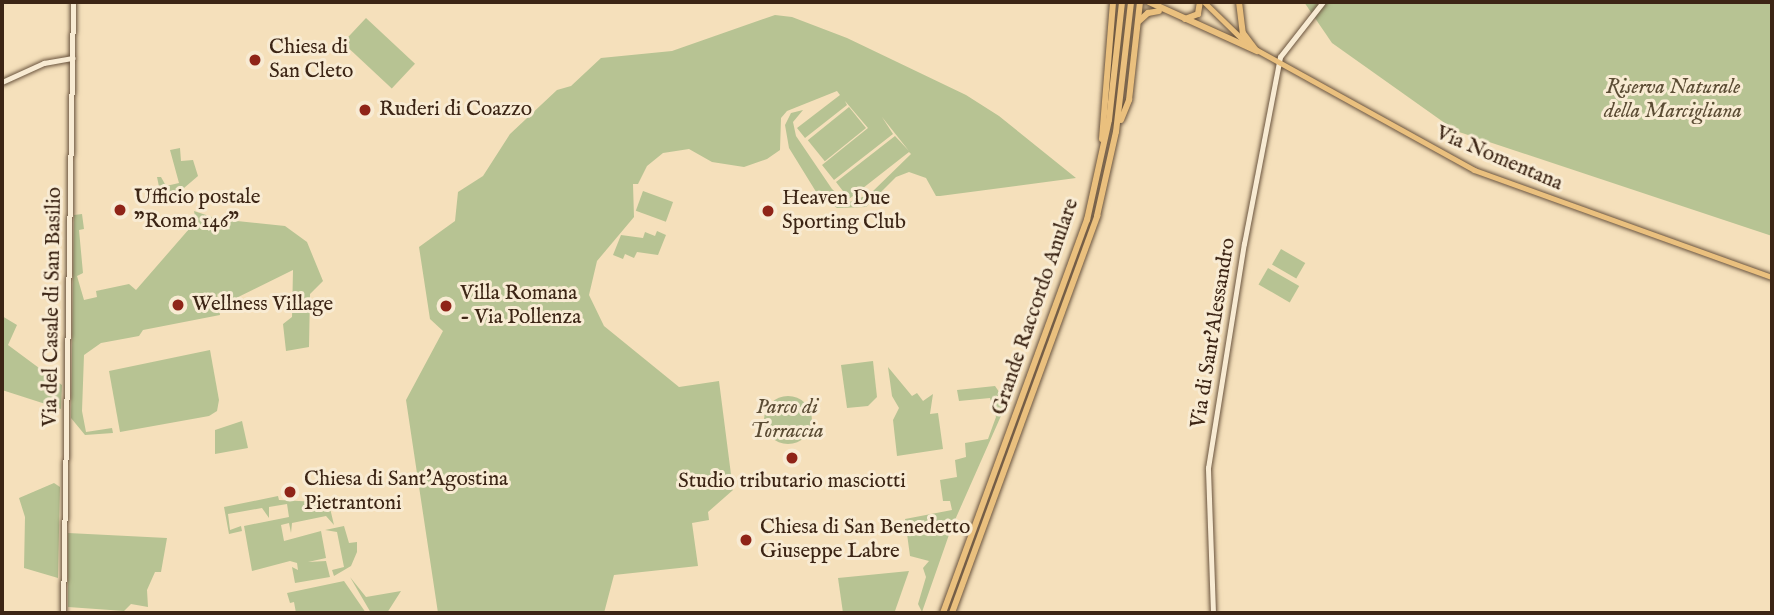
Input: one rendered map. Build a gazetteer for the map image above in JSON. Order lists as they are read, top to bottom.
{
  "streets": {
    "highway": ["Grande Raccordo Anulare"],
    "main road": ["Via Nomentana"],
    "street": ["Via del Casale di San Basilio", "Via di Sant'Alessandro"]
  },
  "crossings": [
    ["Via Nomentana", "Via di Sant'Alessandro"]
  ],
  "parks": ["Riserva Naturale della Marcigliana", "Parco di Torraccia"],
  "places": [
    "Chiesa di San Cleto",
    "Ruderi di Coazzo",
    "Ufficio postale \"Roma 146\"",
    "Heaven Due Sporting Club",
    "Wellness Village",
    "Villa Romana - Via Pollenza",
    "Studio tributario masciotti",
    "Chiesa di Sant'Agostina Pietrantoni",
    "Chiesa di San Benedetto Giuseppe Labre"
  ]
}
